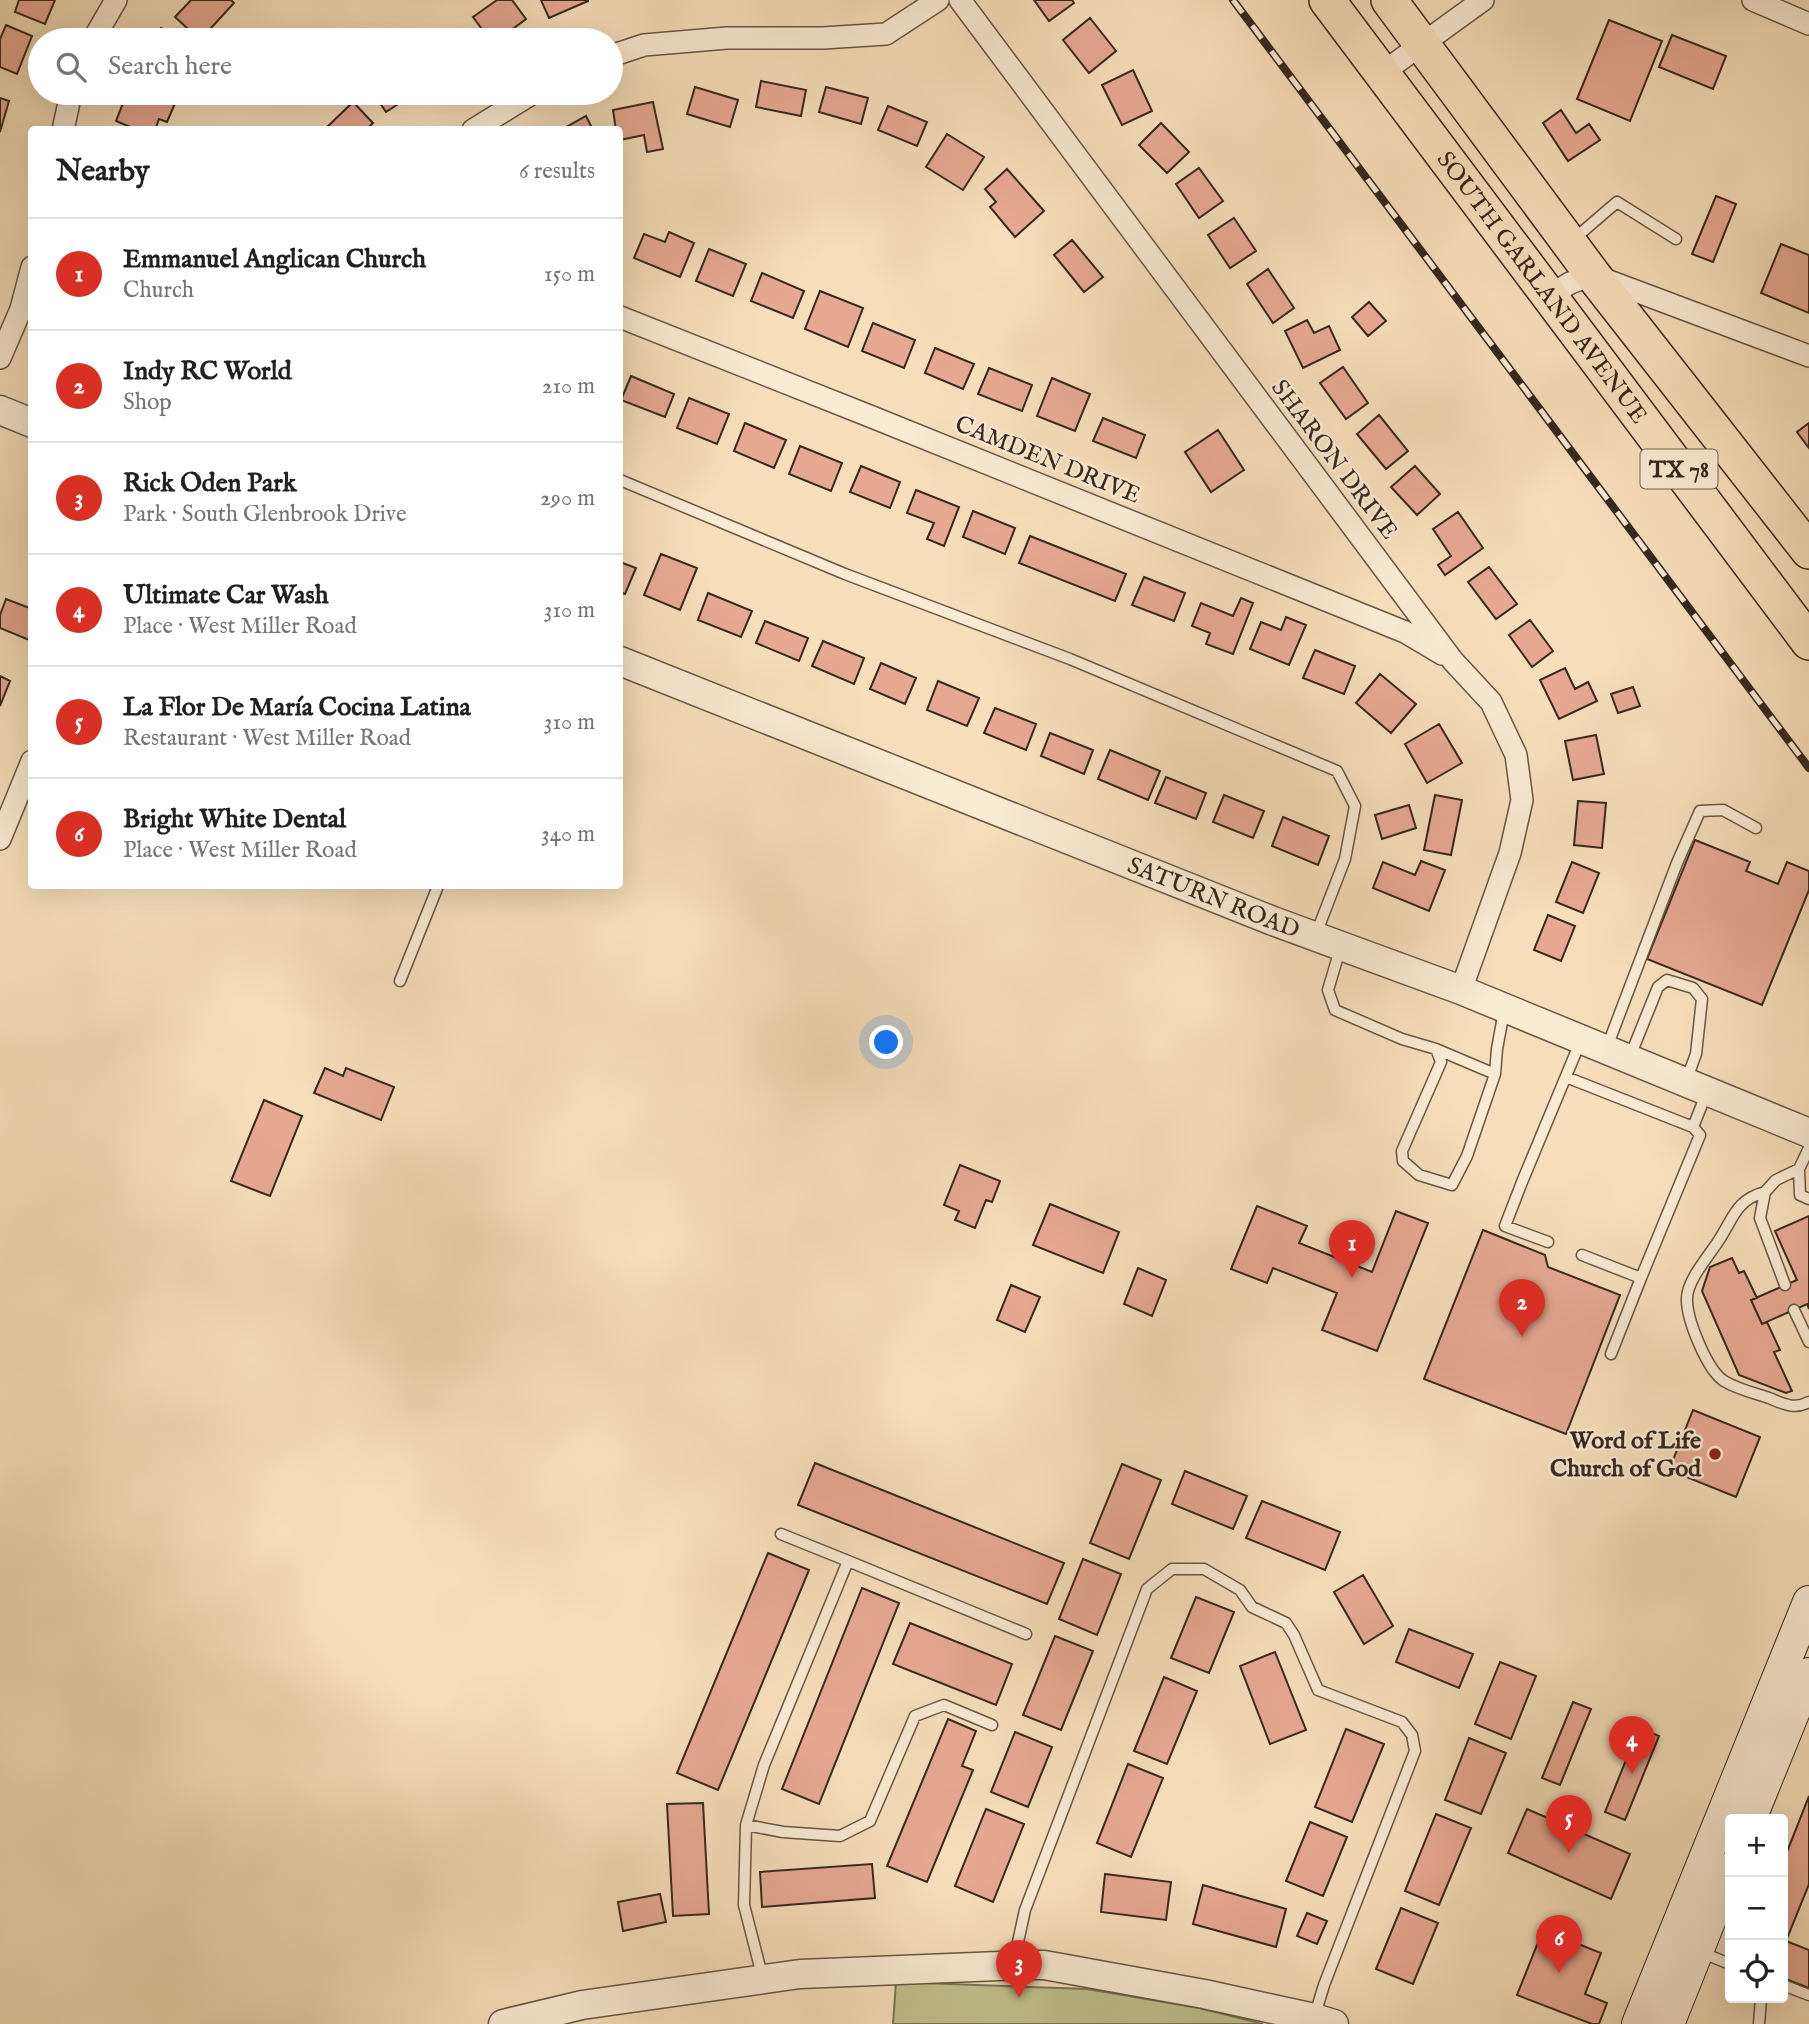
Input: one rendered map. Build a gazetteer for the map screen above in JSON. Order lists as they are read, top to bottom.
{
  "streets": {
    "main road": ["SOUTH GARLAND AVENUE", "TX 78"],
    "street": ["CAMDEN DRIVE", "SHARON DRIVE", "SATURN ROAD"]
  },
  "crossings": [
    ["CAMDEN DRIVE", "SHARON DRIVE"],
    ["SHARON DRIVE", "SATURN ROAD"]
  ],
  "places": ["Word of Life Church of God"],
  "page": {
    "search": "Search here",
    "heading": ["Nearby", "6 results"],
    "list": [
      {
        "mark": "1",
        "name": "Emmanuel Anglican Church",
        "note": "Church",
        "value": "150 m"
      },
      {
        "mark": "2",
        "name": "Indy RC World",
        "note": "Shop",
        "value": "210 m"
      },
      {
        "mark": "3",
        "name": "Rick Oden Park",
        "note": "Park · South Glenbrook Drive",
        "value": "290 m"
      },
      {
        "mark": "4",
        "name": "Ultimate Car Wash",
        "note": "Place · West Miller Road",
        "value": "310 m"
      },
      {
        "mark": "5",
        "name": "La Flor De María Cocina Latina",
        "note": "Restaurant · West Miller Road",
        "value": "310 m"
      },
      {
        "mark": "6",
        "name": "Bright White Dental",
        "note": "Place · West Miller Road",
        "value": "340 m"
      }
    ],
    "pins": [
      "1",
      "2",
      "4",
      "5",
      "6",
      "3"
    ],
    "map_buttons": ["+", "−"]
  }
}
